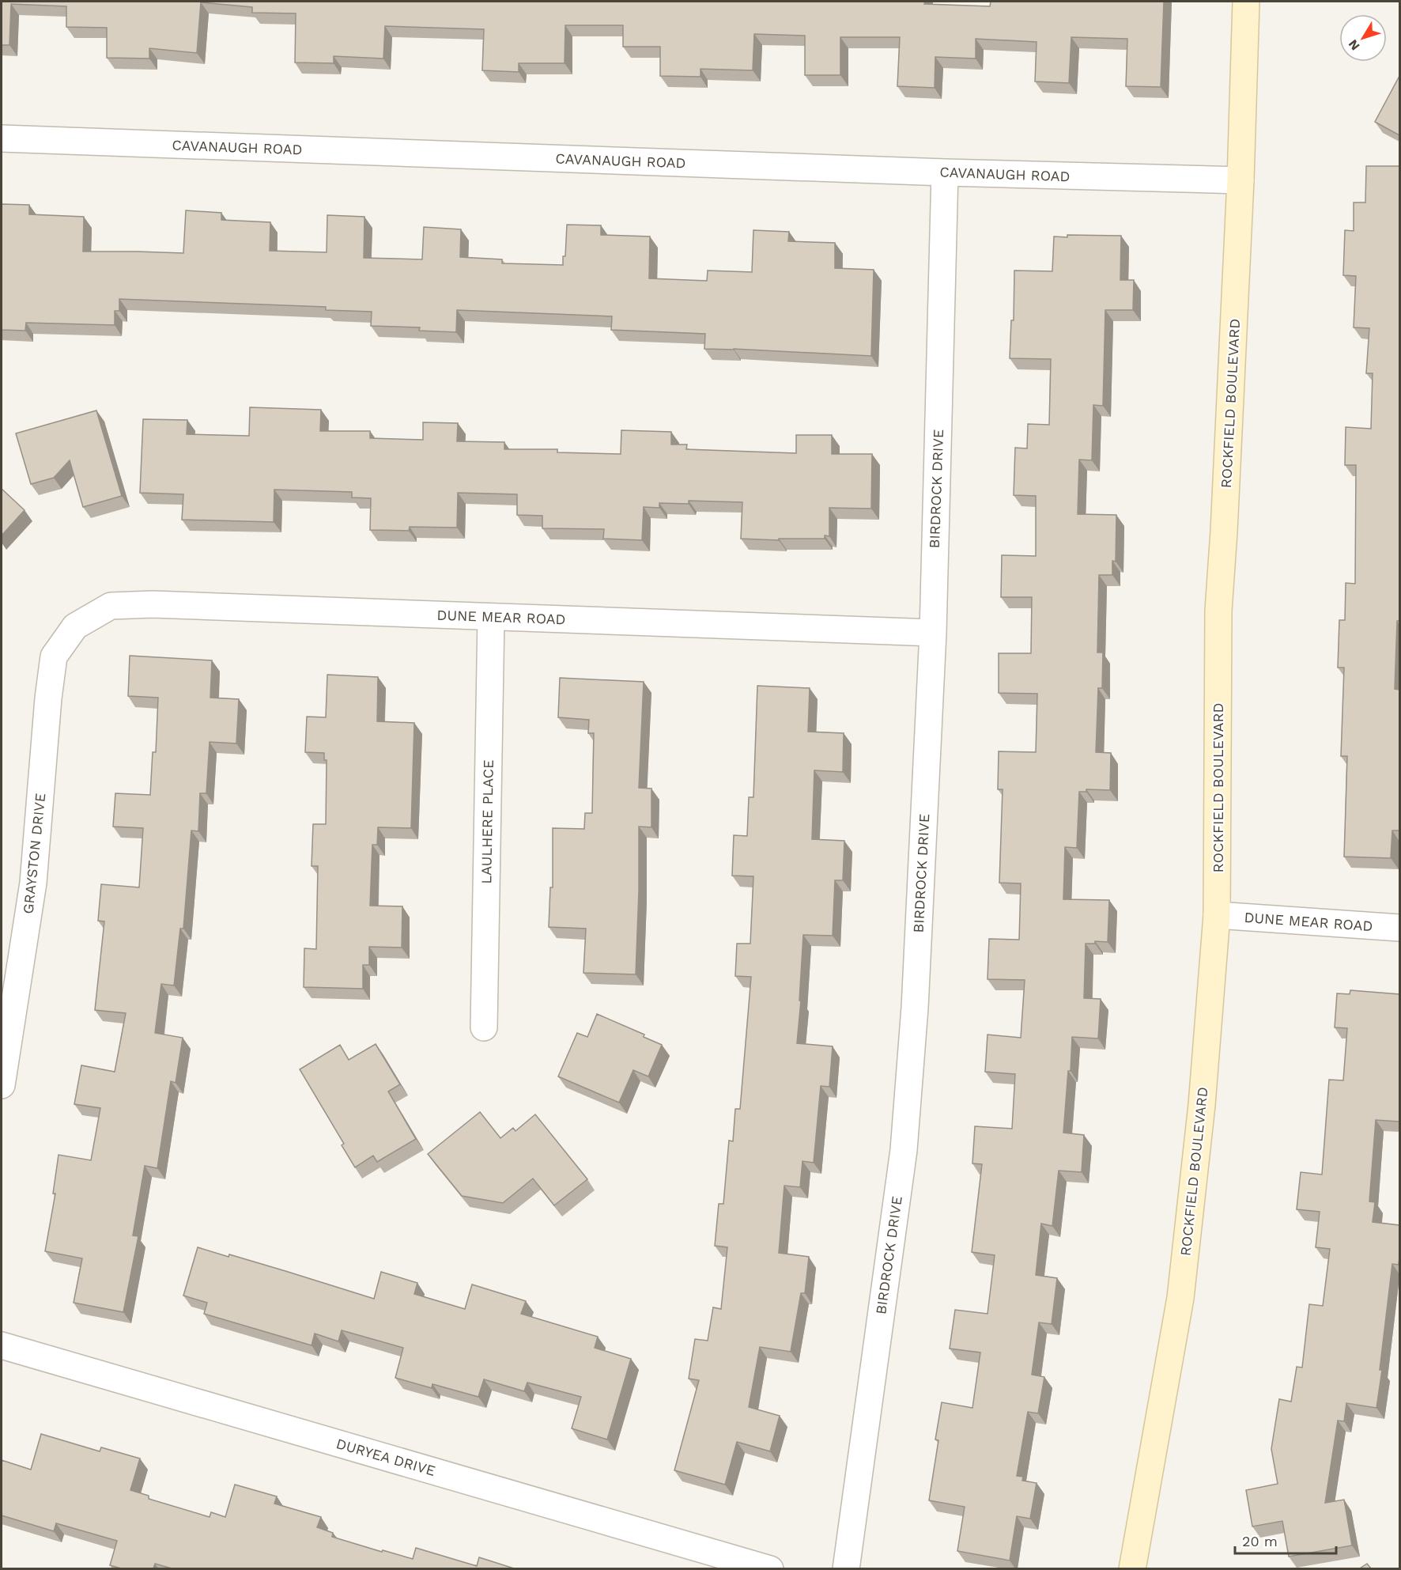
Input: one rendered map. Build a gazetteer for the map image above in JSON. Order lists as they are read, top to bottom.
{
  "streets": {
    "main road": ["ROCKFIELD BOULEVARD"],
    "street": [
      "CAVANAUGH ROAD",
      "BIRDROCK DRIVE",
      "DUNE MEAR ROAD",
      "LAULHERE PLACE",
      "GRAYSTON DRIVE",
      "DURYEA DRIVE"
    ]
  },
  "crossings": [
    ["CAVANAUGH ROAD", "ROCKFIELD BOULEVARD"],
    ["CAVANAUGH ROAD", "BIRDROCK DRIVE"],
    ["ROCKFIELD BOULEVARD", "DUNE MEAR ROAD"],
    ["BIRDROCK DRIVE", "DUNE MEAR ROAD"],
    ["DUNE MEAR ROAD", "LAULHERE PLACE"],
    ["DUNE MEAR ROAD", "GRAYSTON DRIVE"]
  ],
  "scale_bar": "20 m",
  "north": "bottom left"
}
